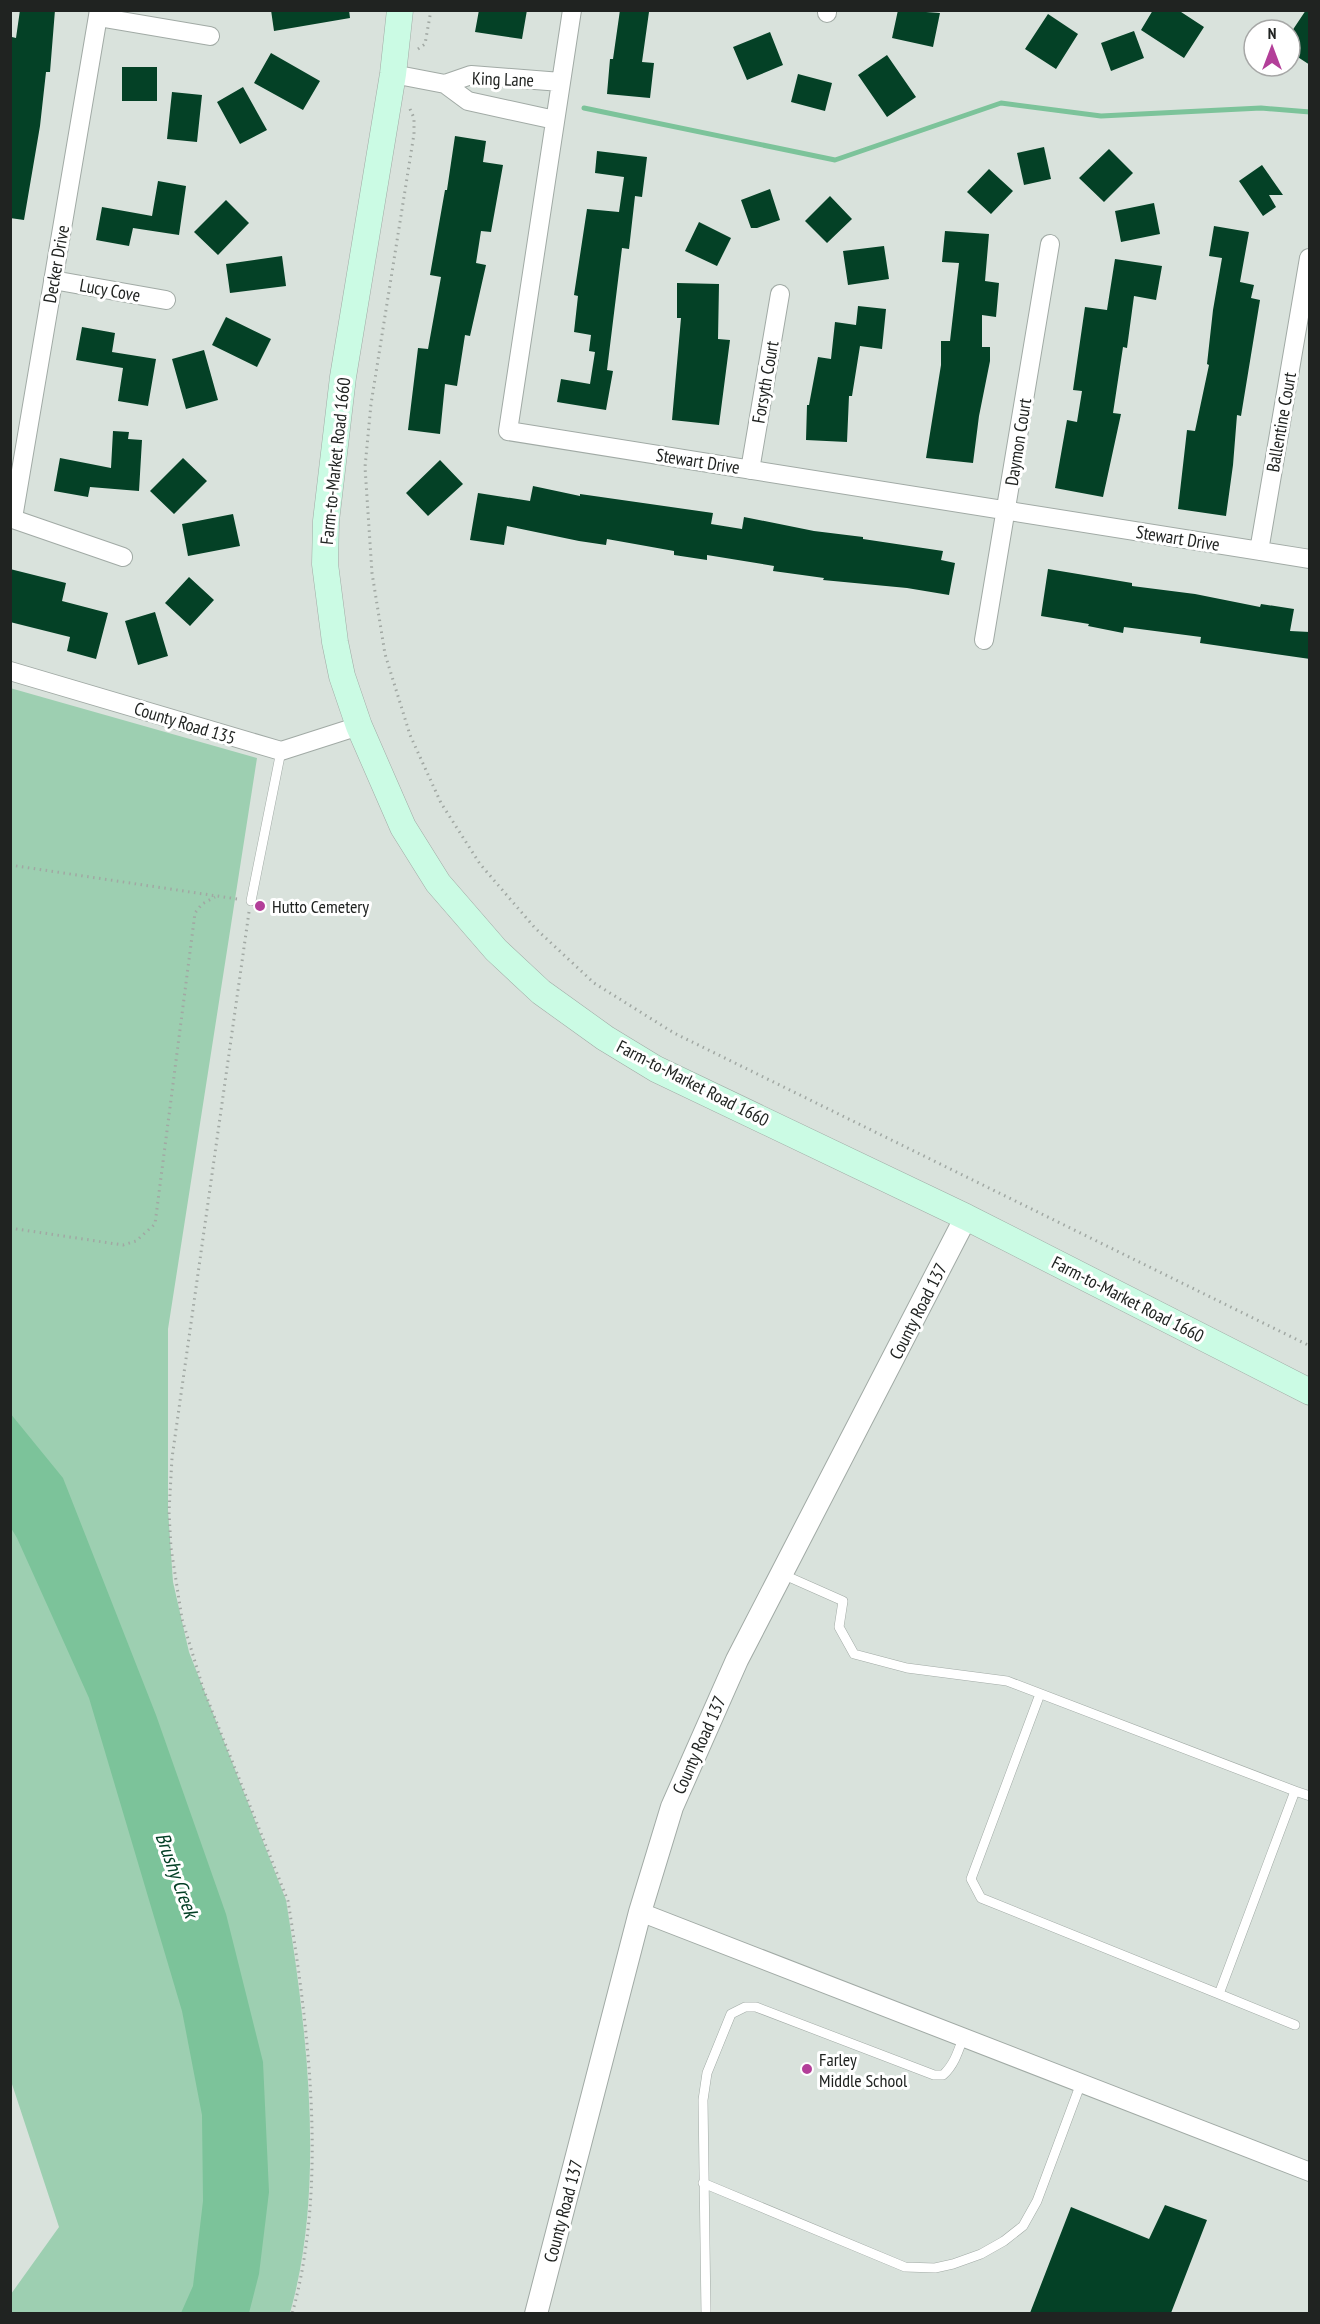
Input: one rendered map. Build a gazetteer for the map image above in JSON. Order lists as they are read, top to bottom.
{
  "streets": {
    "main road": ["Farm-to-Market Road 1660"],
    "street": [
      "King Lane",
      "Decker Drive",
      "Lucy Cove",
      "Forsyth Court",
      "Ballentine Court",
      "Daymon Court",
      "Stewart Drive",
      "County Road 135",
      "County Road 137"
    ]
  },
  "crossings": [
    ["King Lane", "Farm-to-Market Road 1660"],
    ["King Lane", "Stewart Drive"],
    ["Decker Drive", "Lucy Cove"],
    ["Forsyth Court", "Stewart Drive"],
    ["Ballentine Court", "Stewart Drive"],
    ["Daymon Court", "Stewart Drive"],
    ["Farm-to-Market Road 1660", "County Road 137"]
  ],
  "water": ["Brushy Creek"],
  "places": ["Hutto Cemetery", "Farley Middle School"],
  "north": "top"
}
